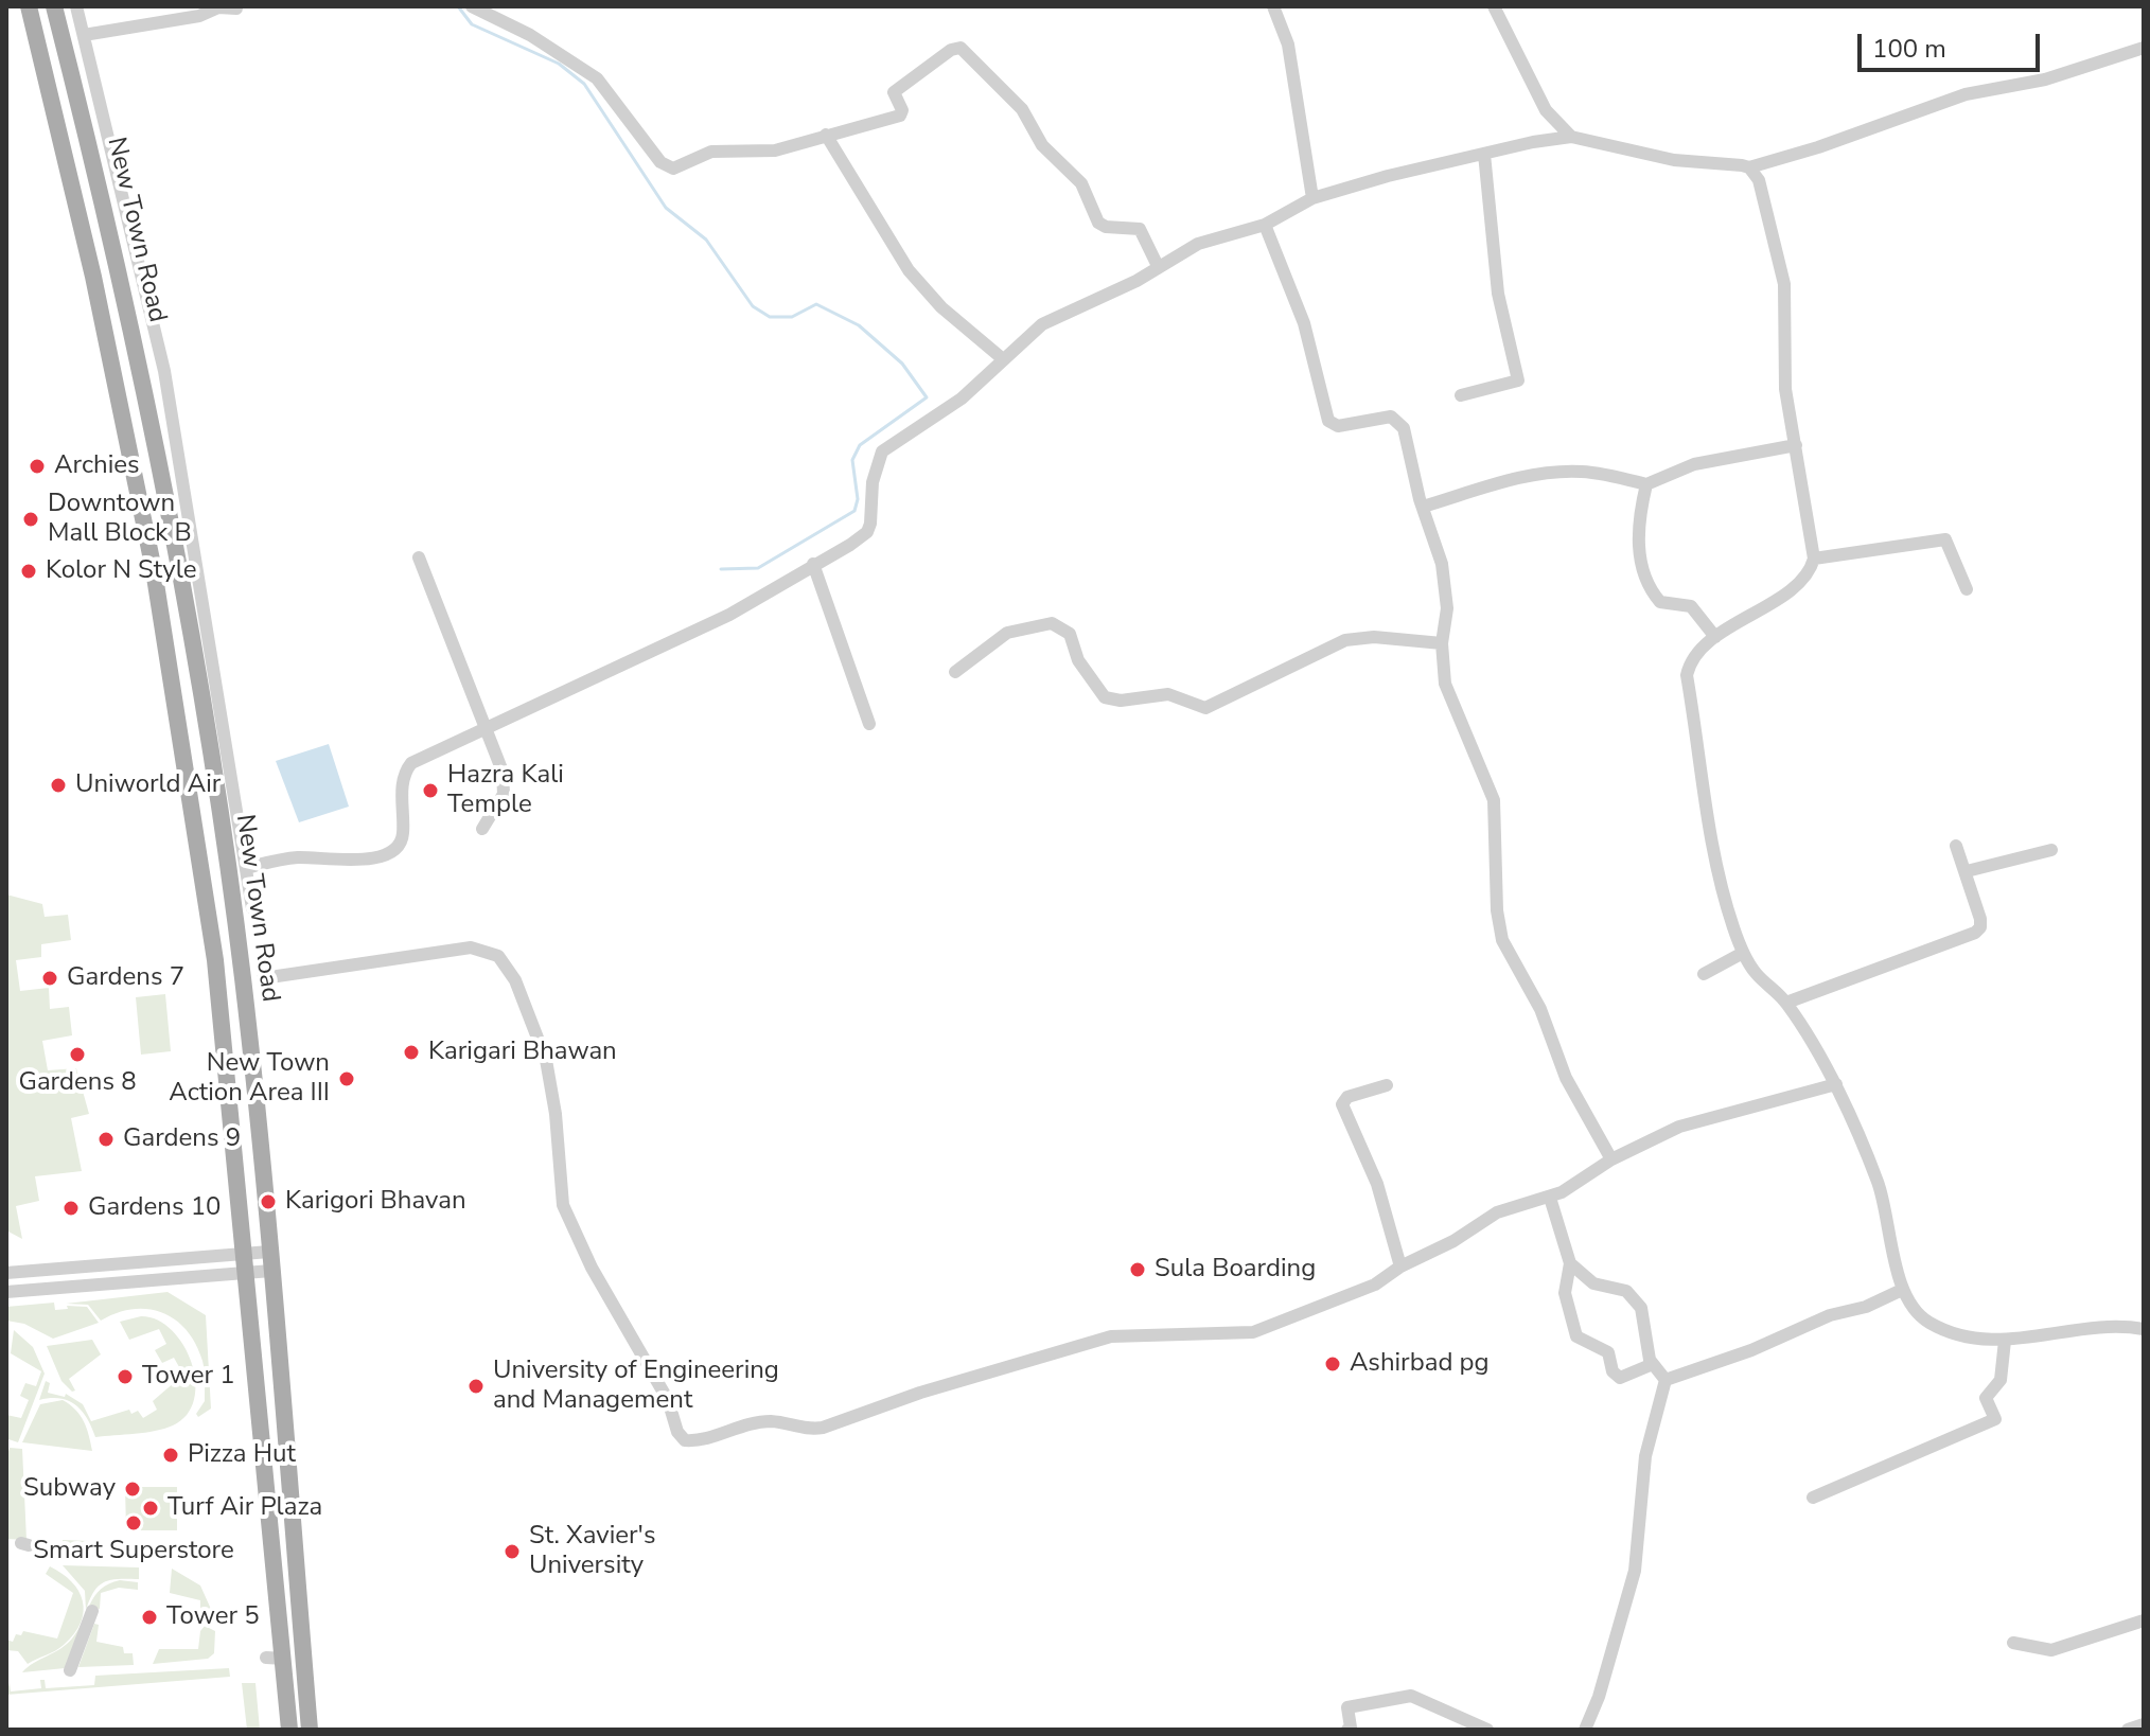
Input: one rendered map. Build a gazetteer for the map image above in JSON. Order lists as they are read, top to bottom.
{
  "streets": {
    "main road": ["New Town Road"]
  },
  "places": [
    "Archies",
    "Downtown Mall Block B",
    "Kolor N Style",
    "Uniworld Air",
    "Hazra Kali Temple",
    "Gardens 7",
    "Karigari Bhawan",
    "Gardens 8",
    "New Town Action Area III",
    "Gardens 9",
    "Karigori Bhavan",
    "Gardens 10",
    "Sula Boarding",
    "Ashirbad pg",
    "Tower 1",
    "University of Engineering and Management",
    "Pizza Hut",
    "Subway",
    "Turf Air Plaza",
    "Smart Superstore",
    "St. Xavier's University",
    "Tower 5"
  ],
  "scale_bar": "100 m"
}
